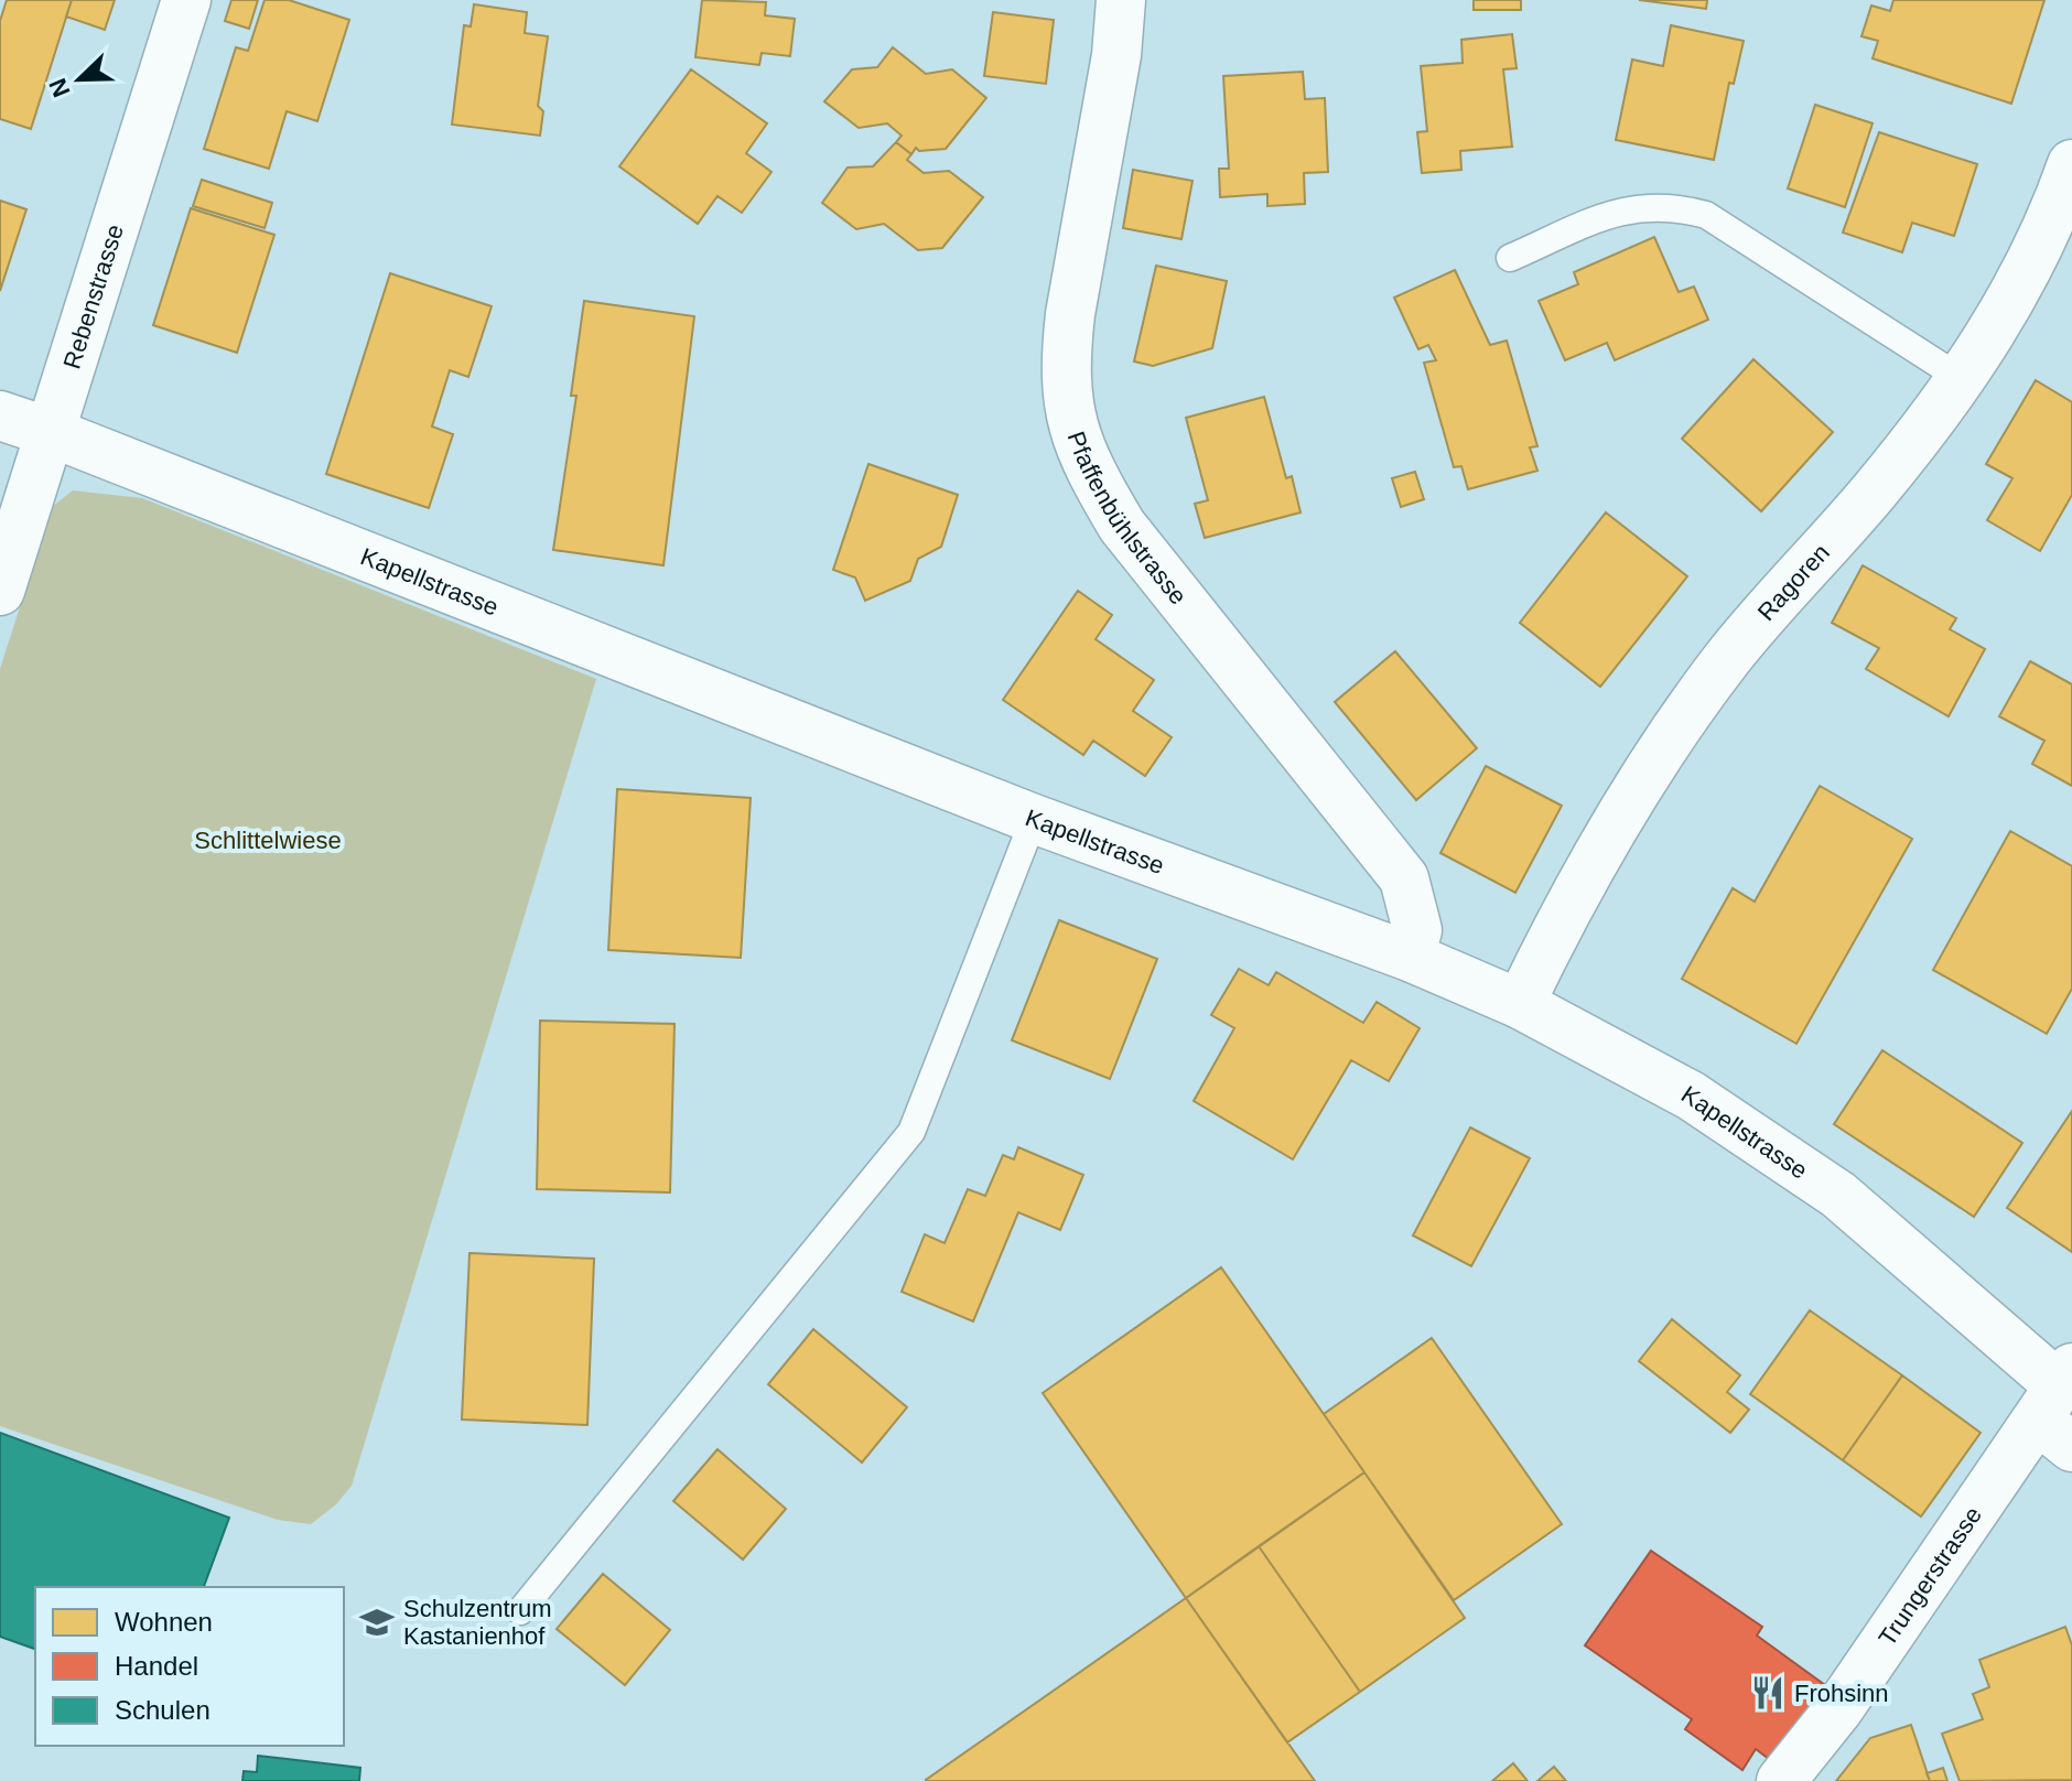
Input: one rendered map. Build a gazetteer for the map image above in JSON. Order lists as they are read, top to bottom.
{
  "streets": {
    "street": [
      "Rebenstrasse",
      "Pfaffenbühlstrasse",
      "Kapellstrasse",
      "Ragoren",
      "Trungerstrasse"
    ]
  },
  "crossings": [
    ["Rebenstrasse", "Kapellstrasse"],
    ["Pfaffenbühlstrasse", "Kapellstrasse"],
    ["Kapellstrasse", "Ragoren"],
    ["Kapellstrasse", "Trungerstrasse"]
  ],
  "parks": ["Schlittelwiese"],
  "places": {
    "school or university": ["Schulzentrum Kastanienhof"],
    "restaurant": ["Frohsinn"]
  },
  "legend": ["Wohnen", "Handel", "Schulen"],
  "north": "bottom left"
}
